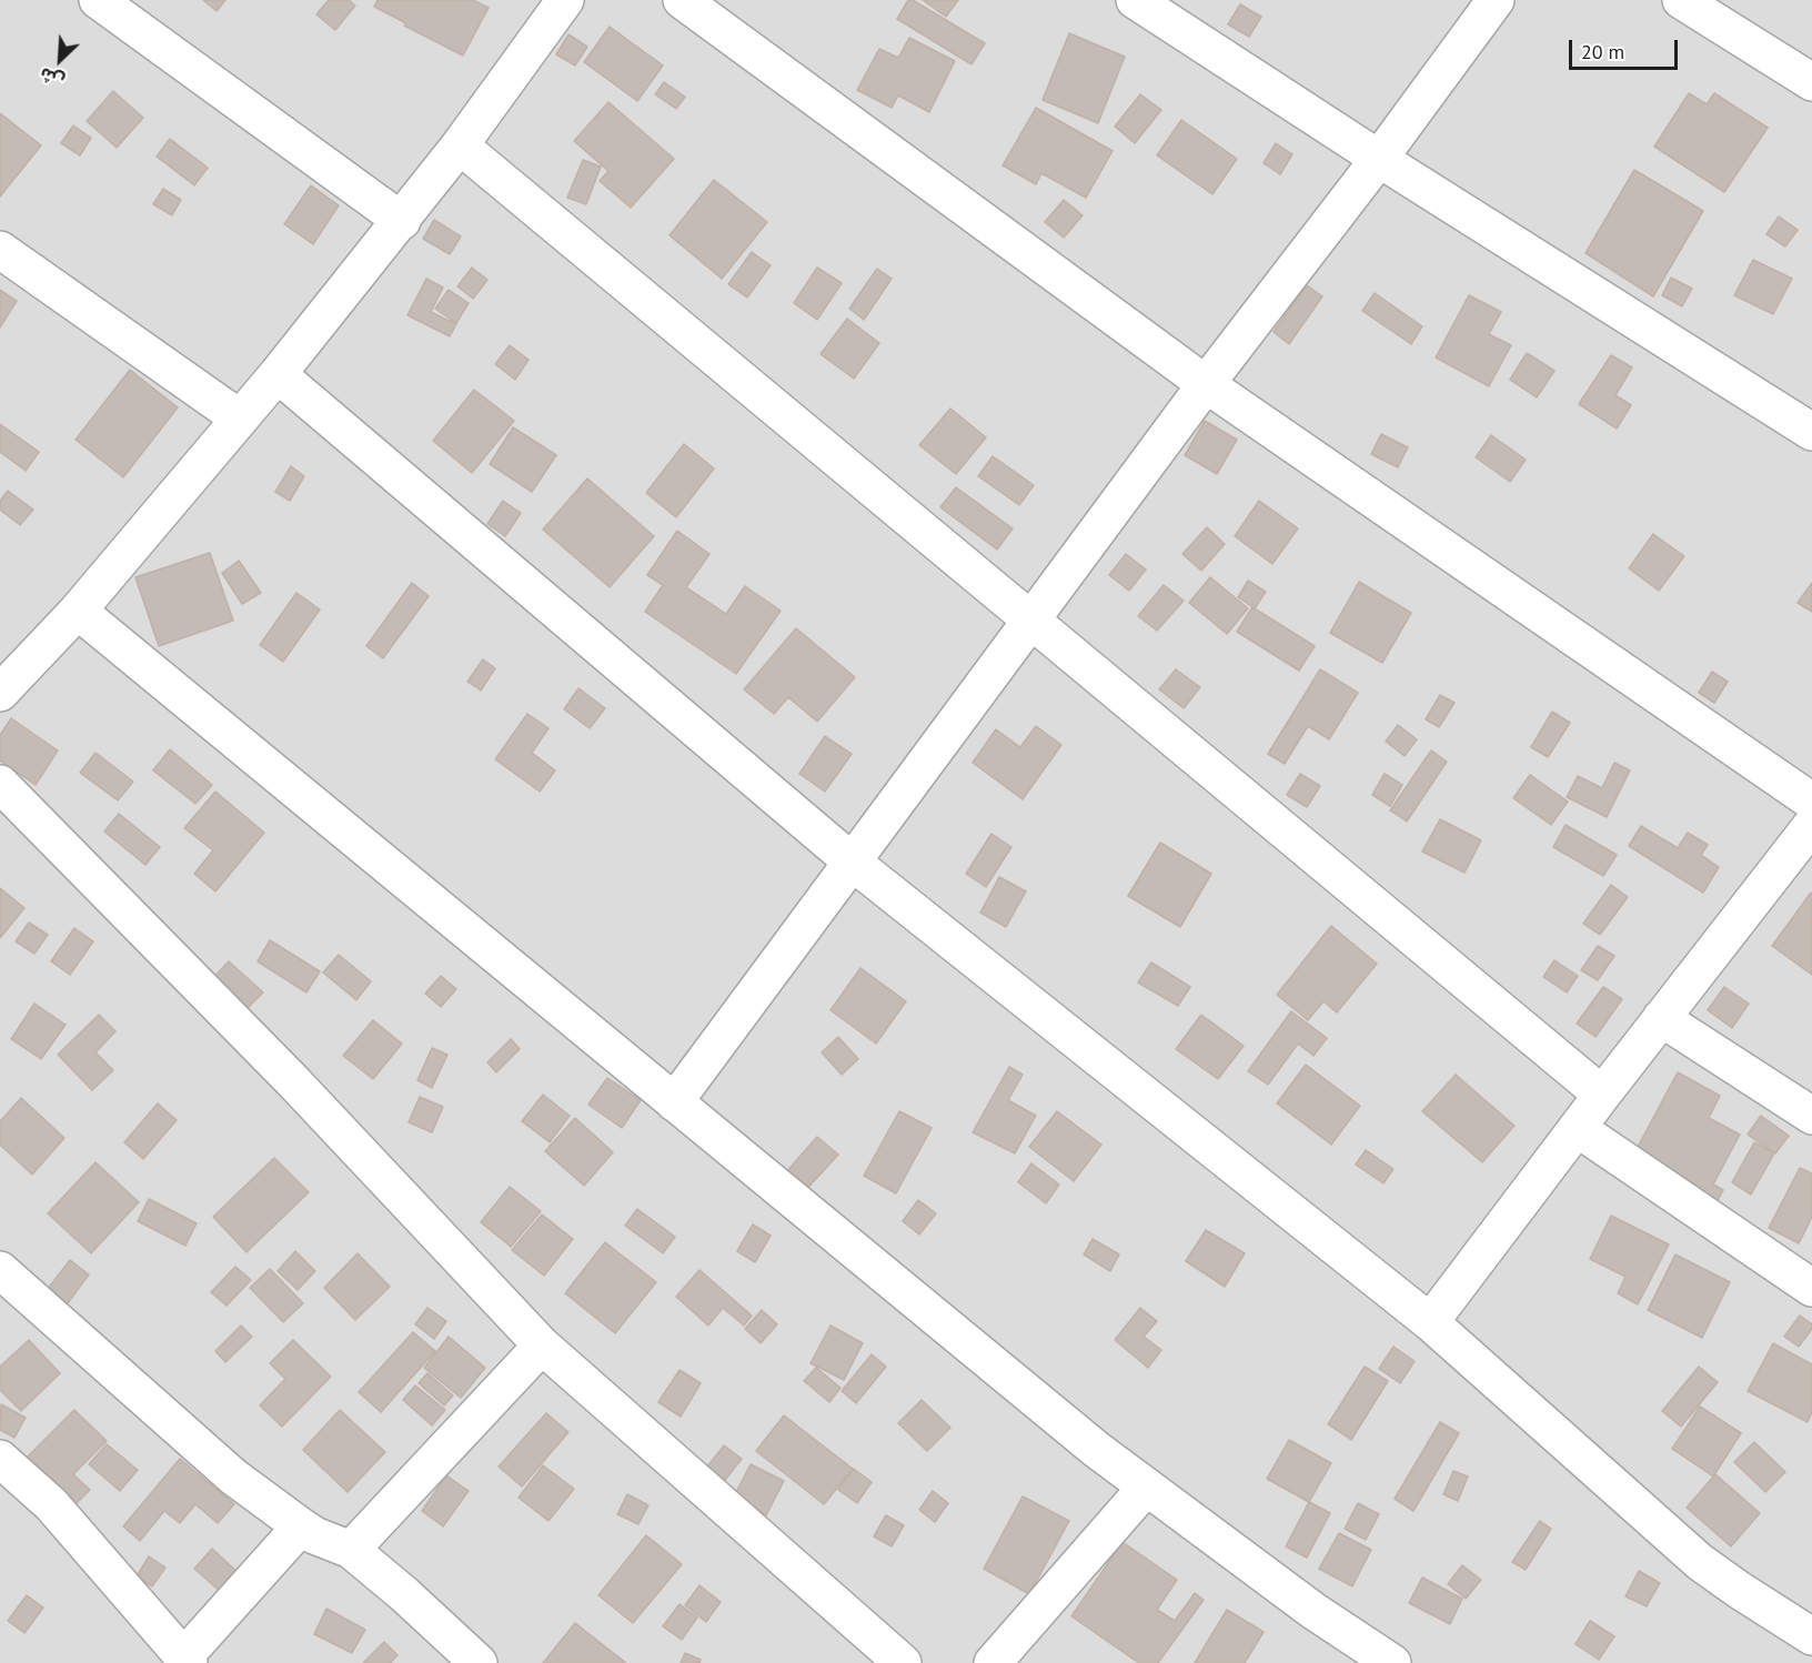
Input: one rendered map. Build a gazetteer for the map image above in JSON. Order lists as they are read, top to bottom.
{
  "scale_bar": "20 m",
  "north": "bottom left"
}
